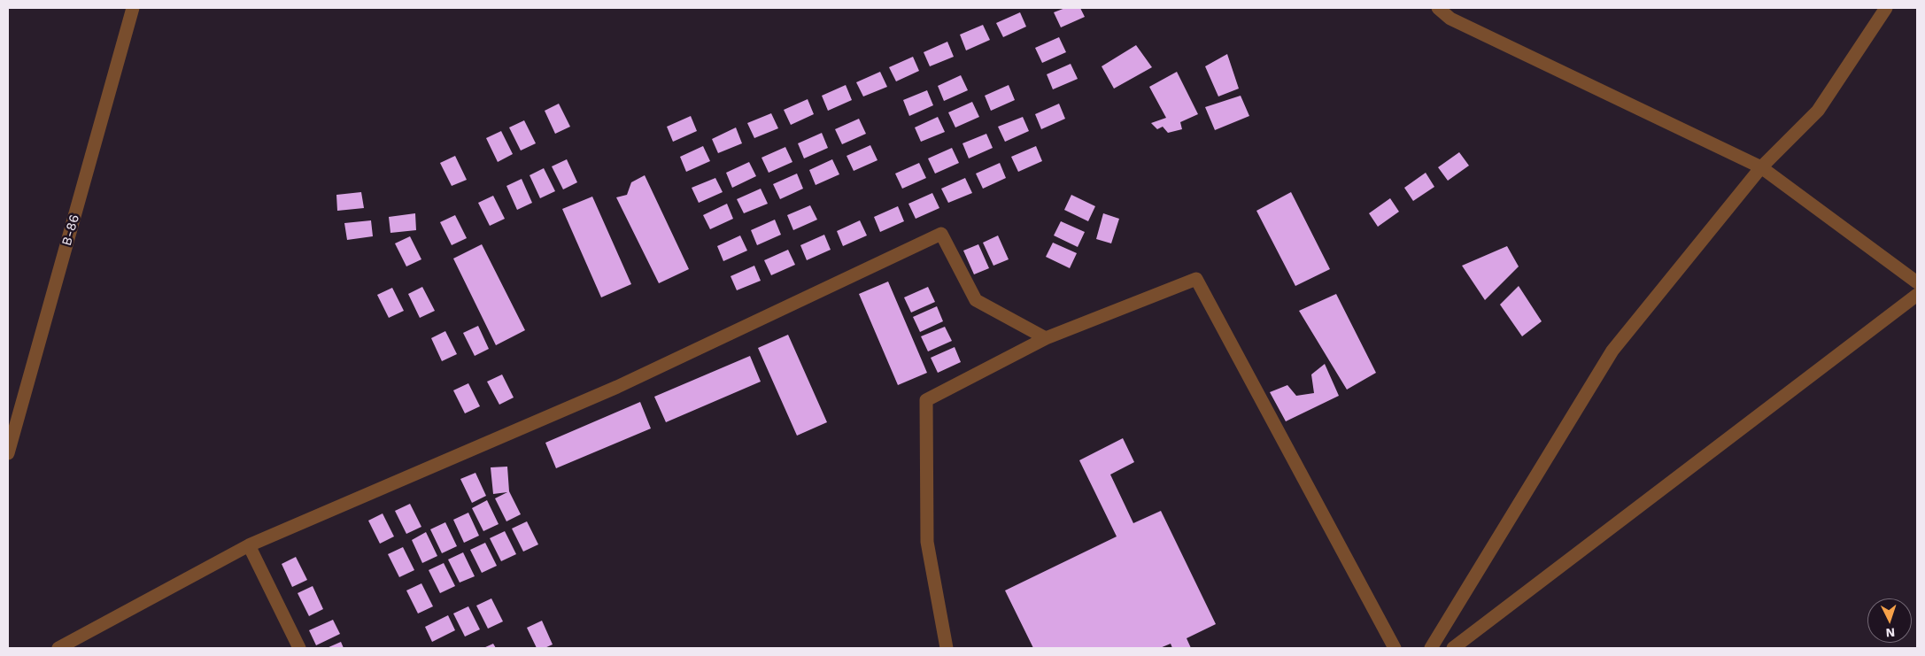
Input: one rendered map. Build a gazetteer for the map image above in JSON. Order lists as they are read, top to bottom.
{
  "streets": {
    "street": ["B-86"]
  },
  "north": "bottom"
}
